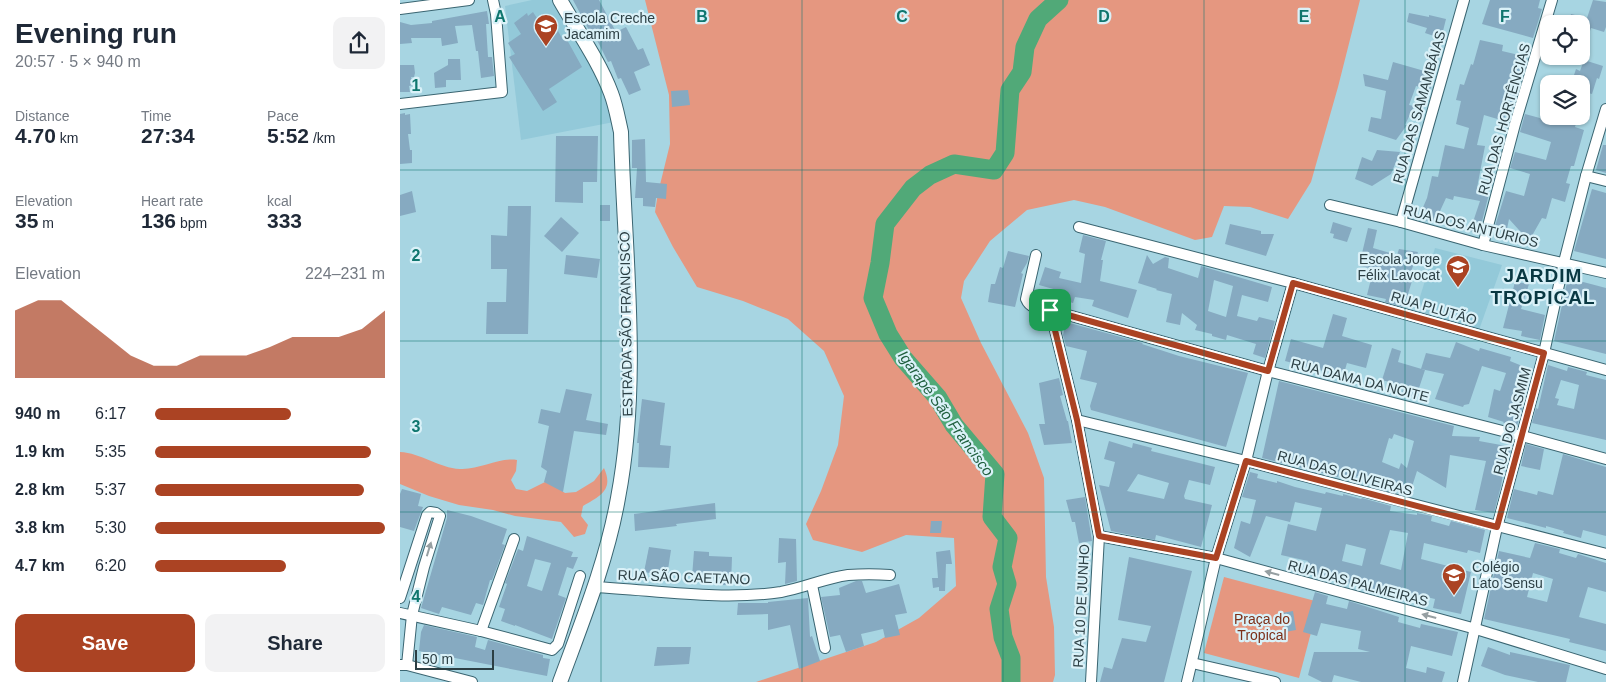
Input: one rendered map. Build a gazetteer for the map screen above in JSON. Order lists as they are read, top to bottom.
{
  "streets": {
    "street": [
      "RUA DAS SAMAMBÁIAS",
      "RUA DAS HORTÊNCIAS",
      "RUA DOS ANTÚRIOS",
      "RUA PLUTÃO",
      "ESTRADA SÃO FRANCISCO",
      "RUA DAMA DA NOITE",
      "RUA DO JASMIM",
      "RUA DAS OLIVEIRAS",
      "RUA SÃO CAETANO",
      "RUA DAS PALMEIRAS",
      "RUA 10 DE JUNHO"
    ]
  },
  "crossings": [
    ["RUA DAS SAMAMBÁIAS", "RUA DOS ANTÚRIOS"],
    ["RUA DAS HORTÊNCIAS", "RUA DOS ANTÚRIOS"],
    ["RUA DOS ANTÚRIOS", "RUA DO JASMIM"],
    ["RUA PLUTÃO", "RUA DO JASMIM"],
    ["ESTRADA SÃO FRANCISCO", "RUA SÃO CAETANO"],
    ["RUA DAMA DA NOITE", "RUA DO JASMIM"],
    ["RUA DAMA DA NOITE", "RUA 10 DE JUNHO"],
    ["RUA DO JASMIM", "RUA DAS OLIVEIRAS"],
    ["RUA DO JASMIM", "RUA DAS PALMEIRAS"],
    ["RUA DAS OLIVEIRAS", "RUA 10 DE JUNHO"],
    ["RUA DAS PALMEIRAS", "RUA 10 DE JUNHO"]
  ],
  "one_way": ["RUA DAS PALMEIRAS"],
  "districts": ["JARDIM TROPICAL"],
  "water": ["Igarapé São Francisco"],
  "parks": ["Praça do Tropical"],
  "places": {
    "school or university": ["Escola Creche Jacamim", "Escola Jorge Félix Lavocat", "Colégio Lato Sensu"]
  },
  "scale_bar": "50 m",
  "page": {
    "heading": ["Evening run", "20:57 · 5 × 940 m"],
    "stats": [
      ["Distance", "4.70 km"],
      ["Time", "27:34"],
      ["Pace", "5:52 /km"],
      ["Elevation", "35 m"],
      ["Heart rate", "136 bpm"],
      ["kcal", "333"]
    ],
    "chart": ["Elevation", "224–231 m"],
    "list": [
      {
        "name": "940 m",
        "note": "6:17"
      },
      {
        "name": "1.9 km",
        "note": "5:35"
      },
      {
        "name": "2.8 km",
        "note": "5:37"
      },
      {
        "name": "3.8 km",
        "note": "5:30"
      },
      {
        "name": "4.7 km",
        "note": "6:20"
      }
    ],
    "buttons": ["Save", "Share"],
    "scale": "50 m"
  },
  "grid": {
    "columns": [
      "A",
      "B",
      "C",
      "D",
      "E",
      "F"
    ],
    "rows": [
      "1",
      "2",
      "3",
      "4"
    ]
  }
}
